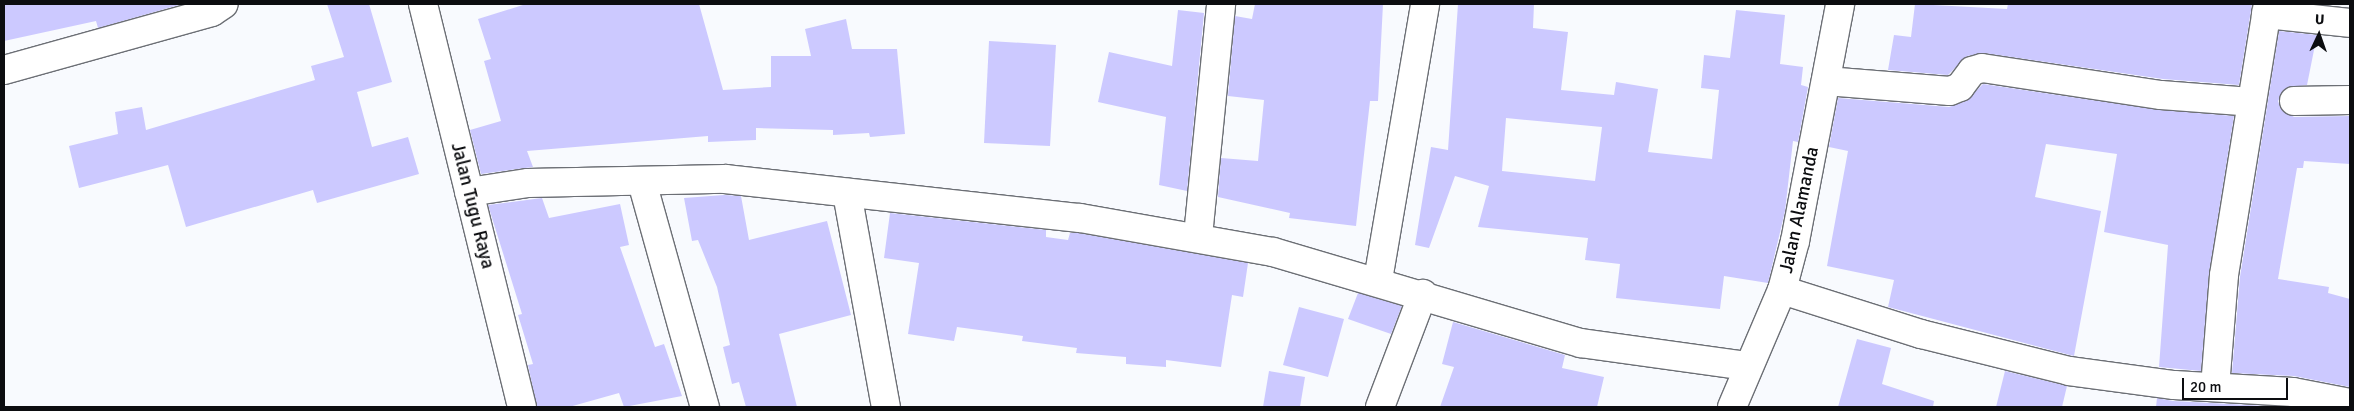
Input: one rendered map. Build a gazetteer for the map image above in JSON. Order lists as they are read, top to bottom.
{
  "streets": {
    "street": ["Jalan Tugu Raya", "Jalan Alamanda"]
  },
  "scale_bar": "20 m",
  "north": "top"
}
